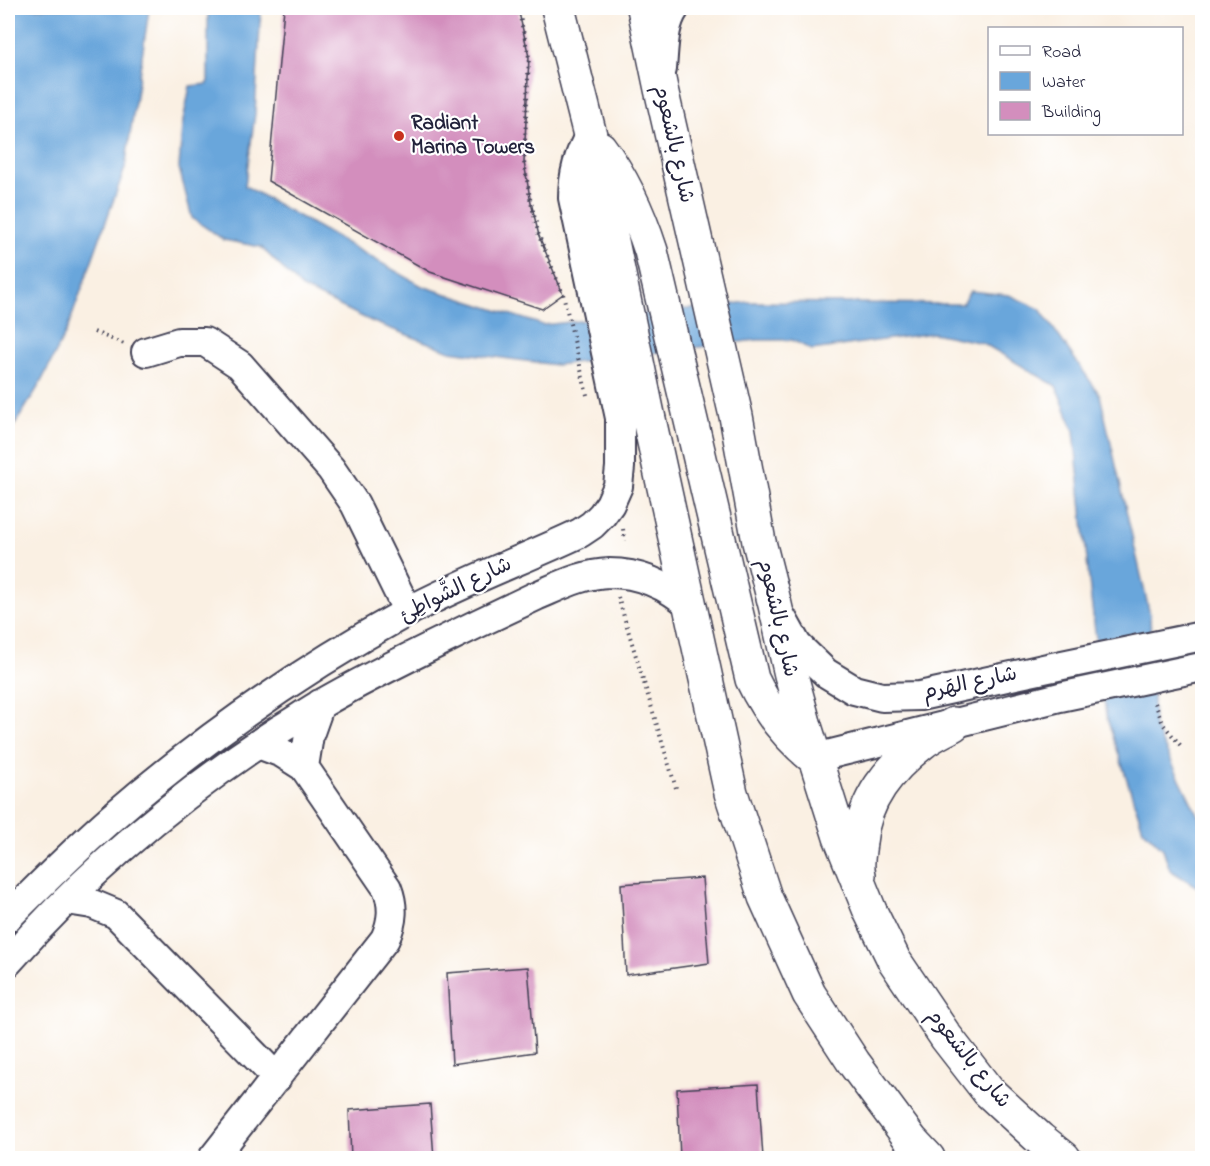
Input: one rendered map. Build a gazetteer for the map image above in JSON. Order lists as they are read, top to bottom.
{
  "streets": {
    "main road": ["شارع بالشعوم"],
    "street": ["شارع الشَّواطِئ", "شارع الهَرم"]
  },
  "crossings": [
    ["شارع بالشعوم", "شارع الهَرم"]
  ],
  "places": ["Radiant Marina Towers"],
  "legend": ["Road", "Water", "Building"]
}
